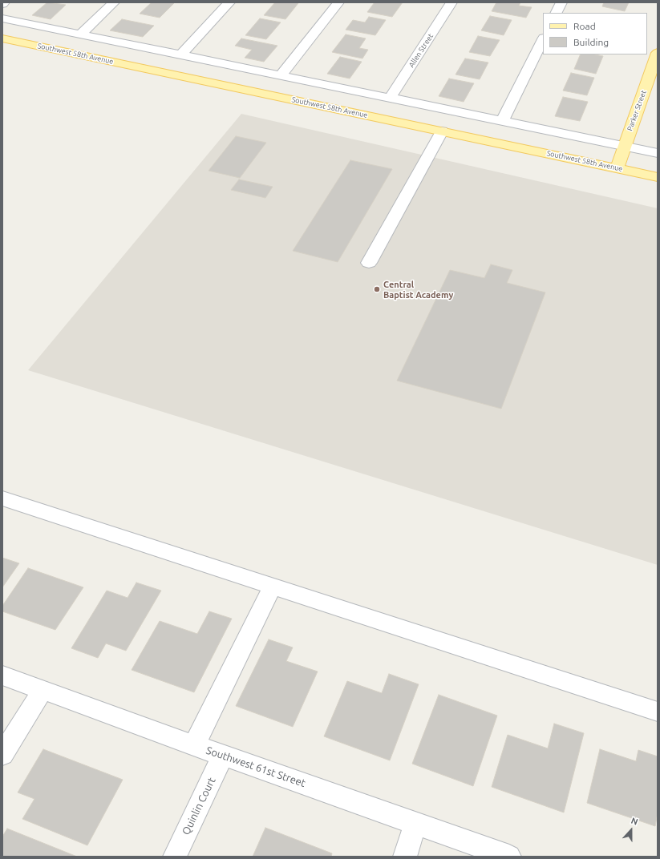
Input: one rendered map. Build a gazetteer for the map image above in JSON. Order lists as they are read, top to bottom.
{
  "streets": {
    "main road": ["Southwest 58th Avenue", "Parker Street"],
    "street": ["Allen Street", "Southwest 61st Street", "Quinlin Court"]
  },
  "crossings": [
    ["Southwest 58th Avenue", "Parker Street"],
    ["Southwest 61st Street", "Quinlin Court"]
  ],
  "places": ["Central Baptist Academy"],
  "legend": ["Road", "Building"],
  "north": "top"
}
